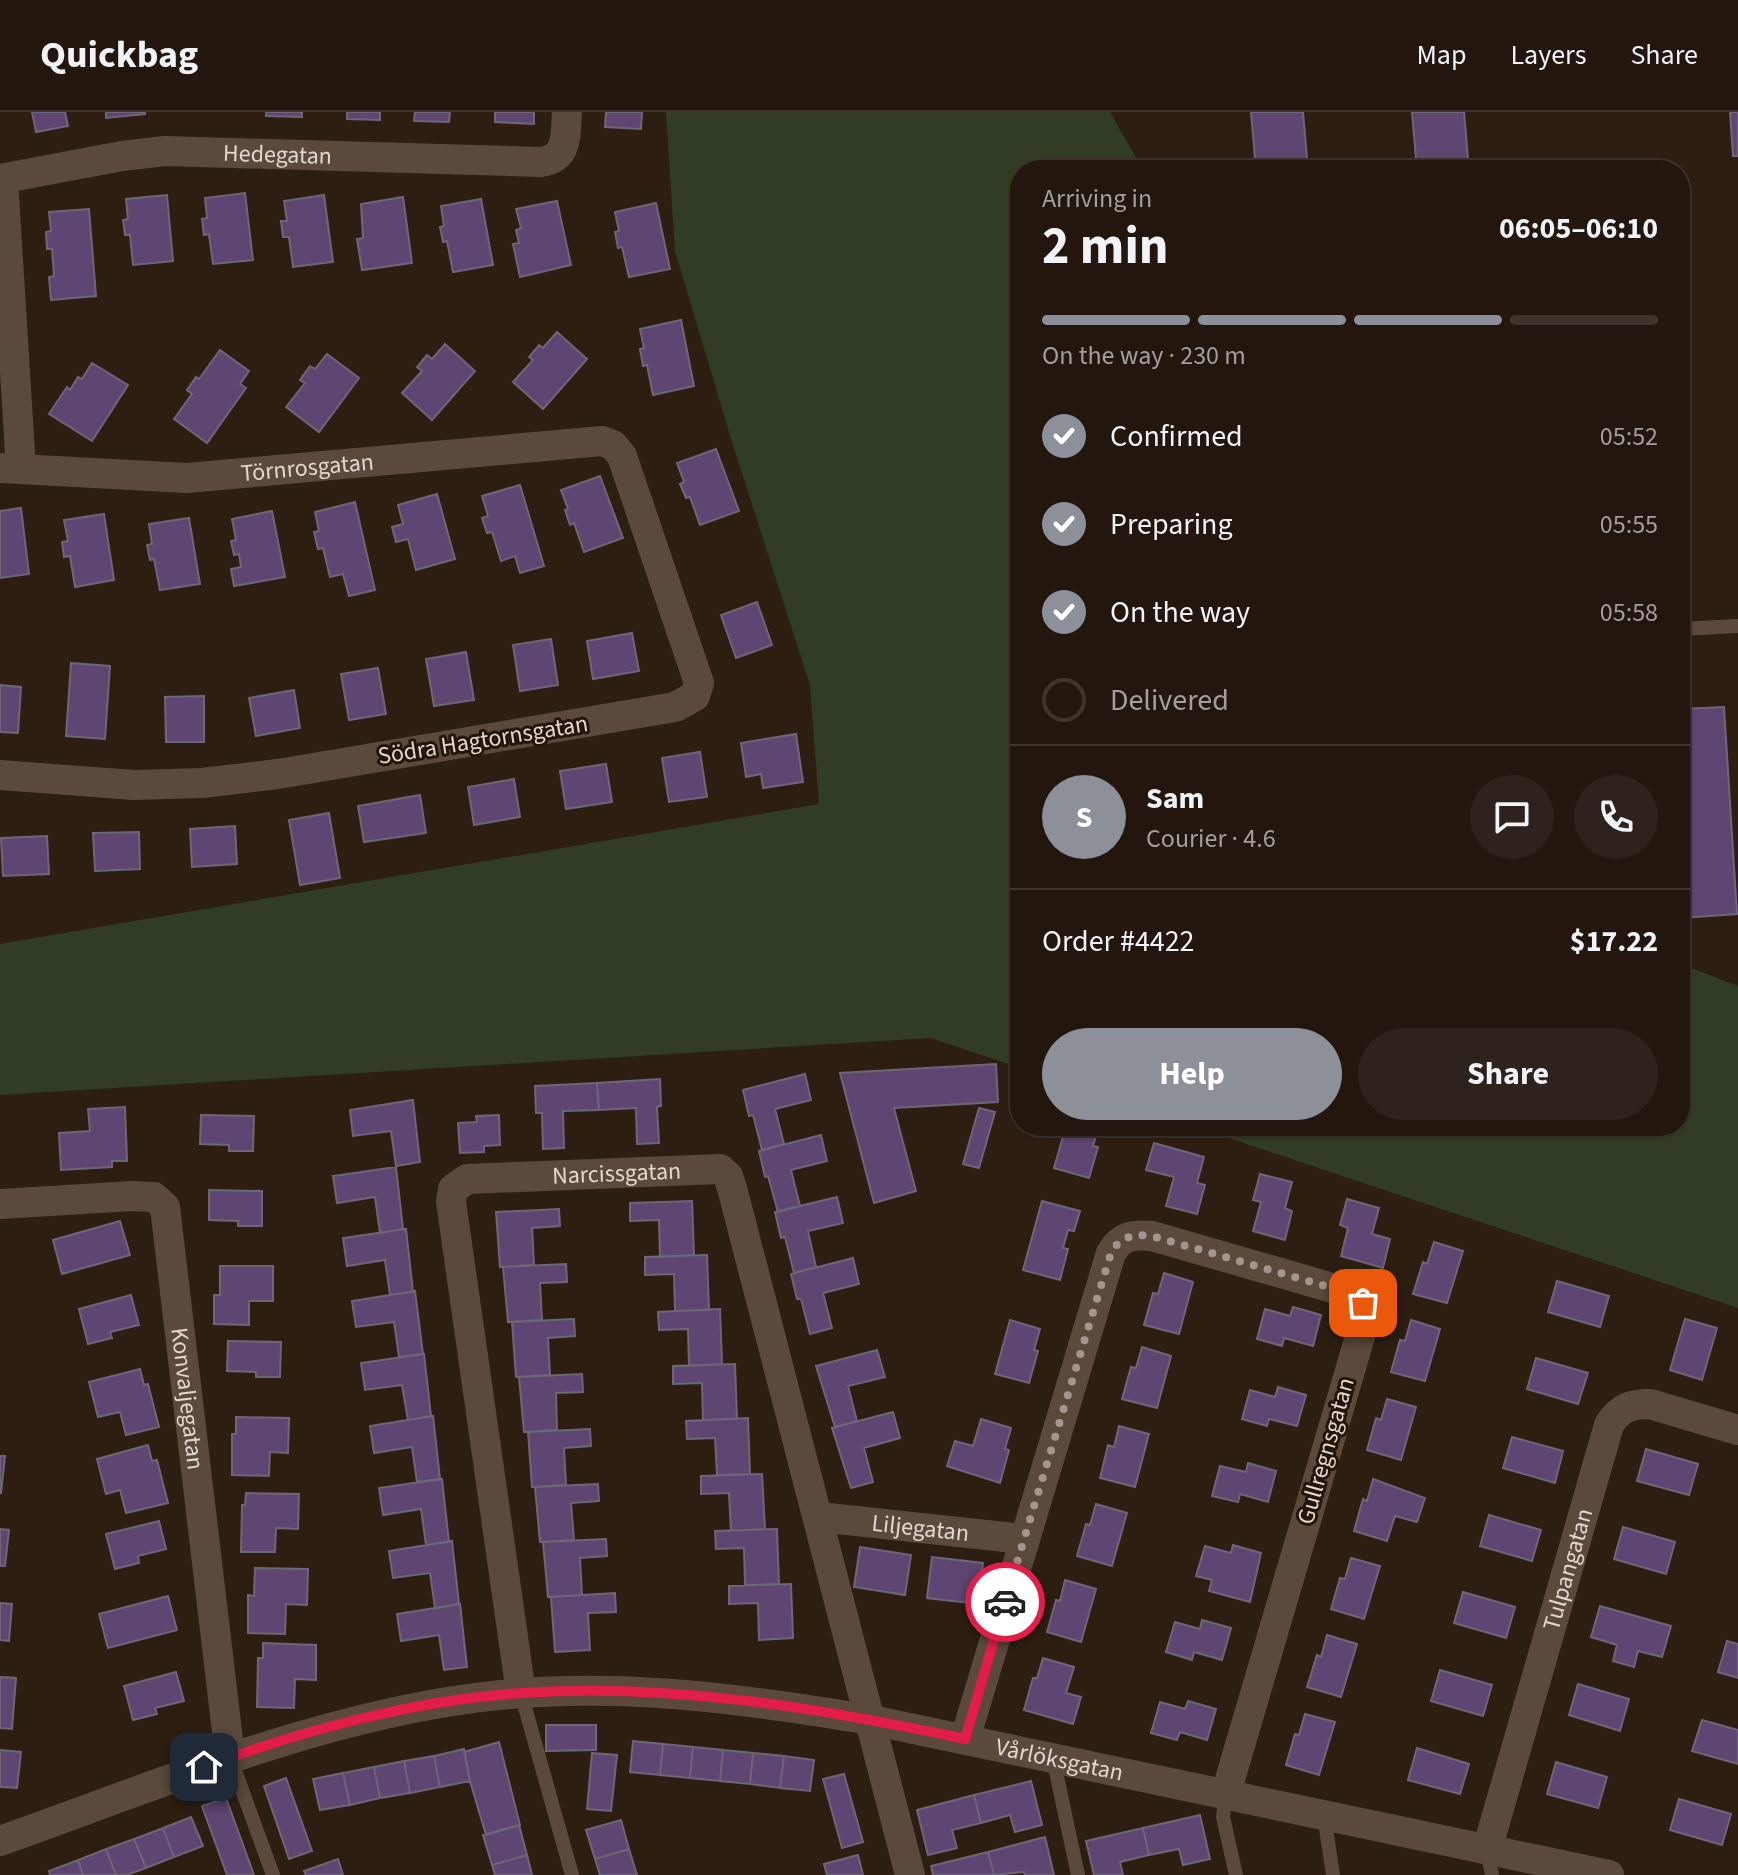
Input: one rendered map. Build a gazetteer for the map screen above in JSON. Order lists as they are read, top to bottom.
{
  "streets": {
    "street": [
      "Hedegatan",
      "Törnrosgatan",
      "Södra Hagtornsgatan",
      "Narcissgatan",
      "Konvaljegatan",
      "Gullregnsgatan",
      "Liljegatan",
      "Tulpangatan",
      "Vårlöksgatan"
    ]
  },
  "crossings": [
    ["Törnrosgatan", "Södra Hagtornsgatan"],
    ["Narcissgatan", "Liljegatan"],
    ["Narcissgatan", "Vårlöksgatan"],
    ["Konvaljegatan", "Vårlöksgatan"],
    ["Gullregnsgatan", "Liljegatan"],
    ["Gullregnsgatan", "Vårlöksgatan"],
    ["Tulpangatan", "Vårlöksgatan"]
  ],
  "page": {
    "header": "Quickbag",
    "nav": ["Map", "Layers", "Share"],
    "heading": ["2 min", "Arriving in", "06:05–06:10"],
    "panel": [
      "Sam",
      "Courier · 4.6",
      "Order #4422",
      "$17.22"
    ],
    "bar": "On the way · 230 m",
    "list": [
      ["Confirmed", "05:52"],
      ["Preparing", "05:55"],
      ["On the way", "05:58"],
      "Delivered"
    ],
    "round": "S",
    "buttons": ["Help", "Share"]
  }
}
